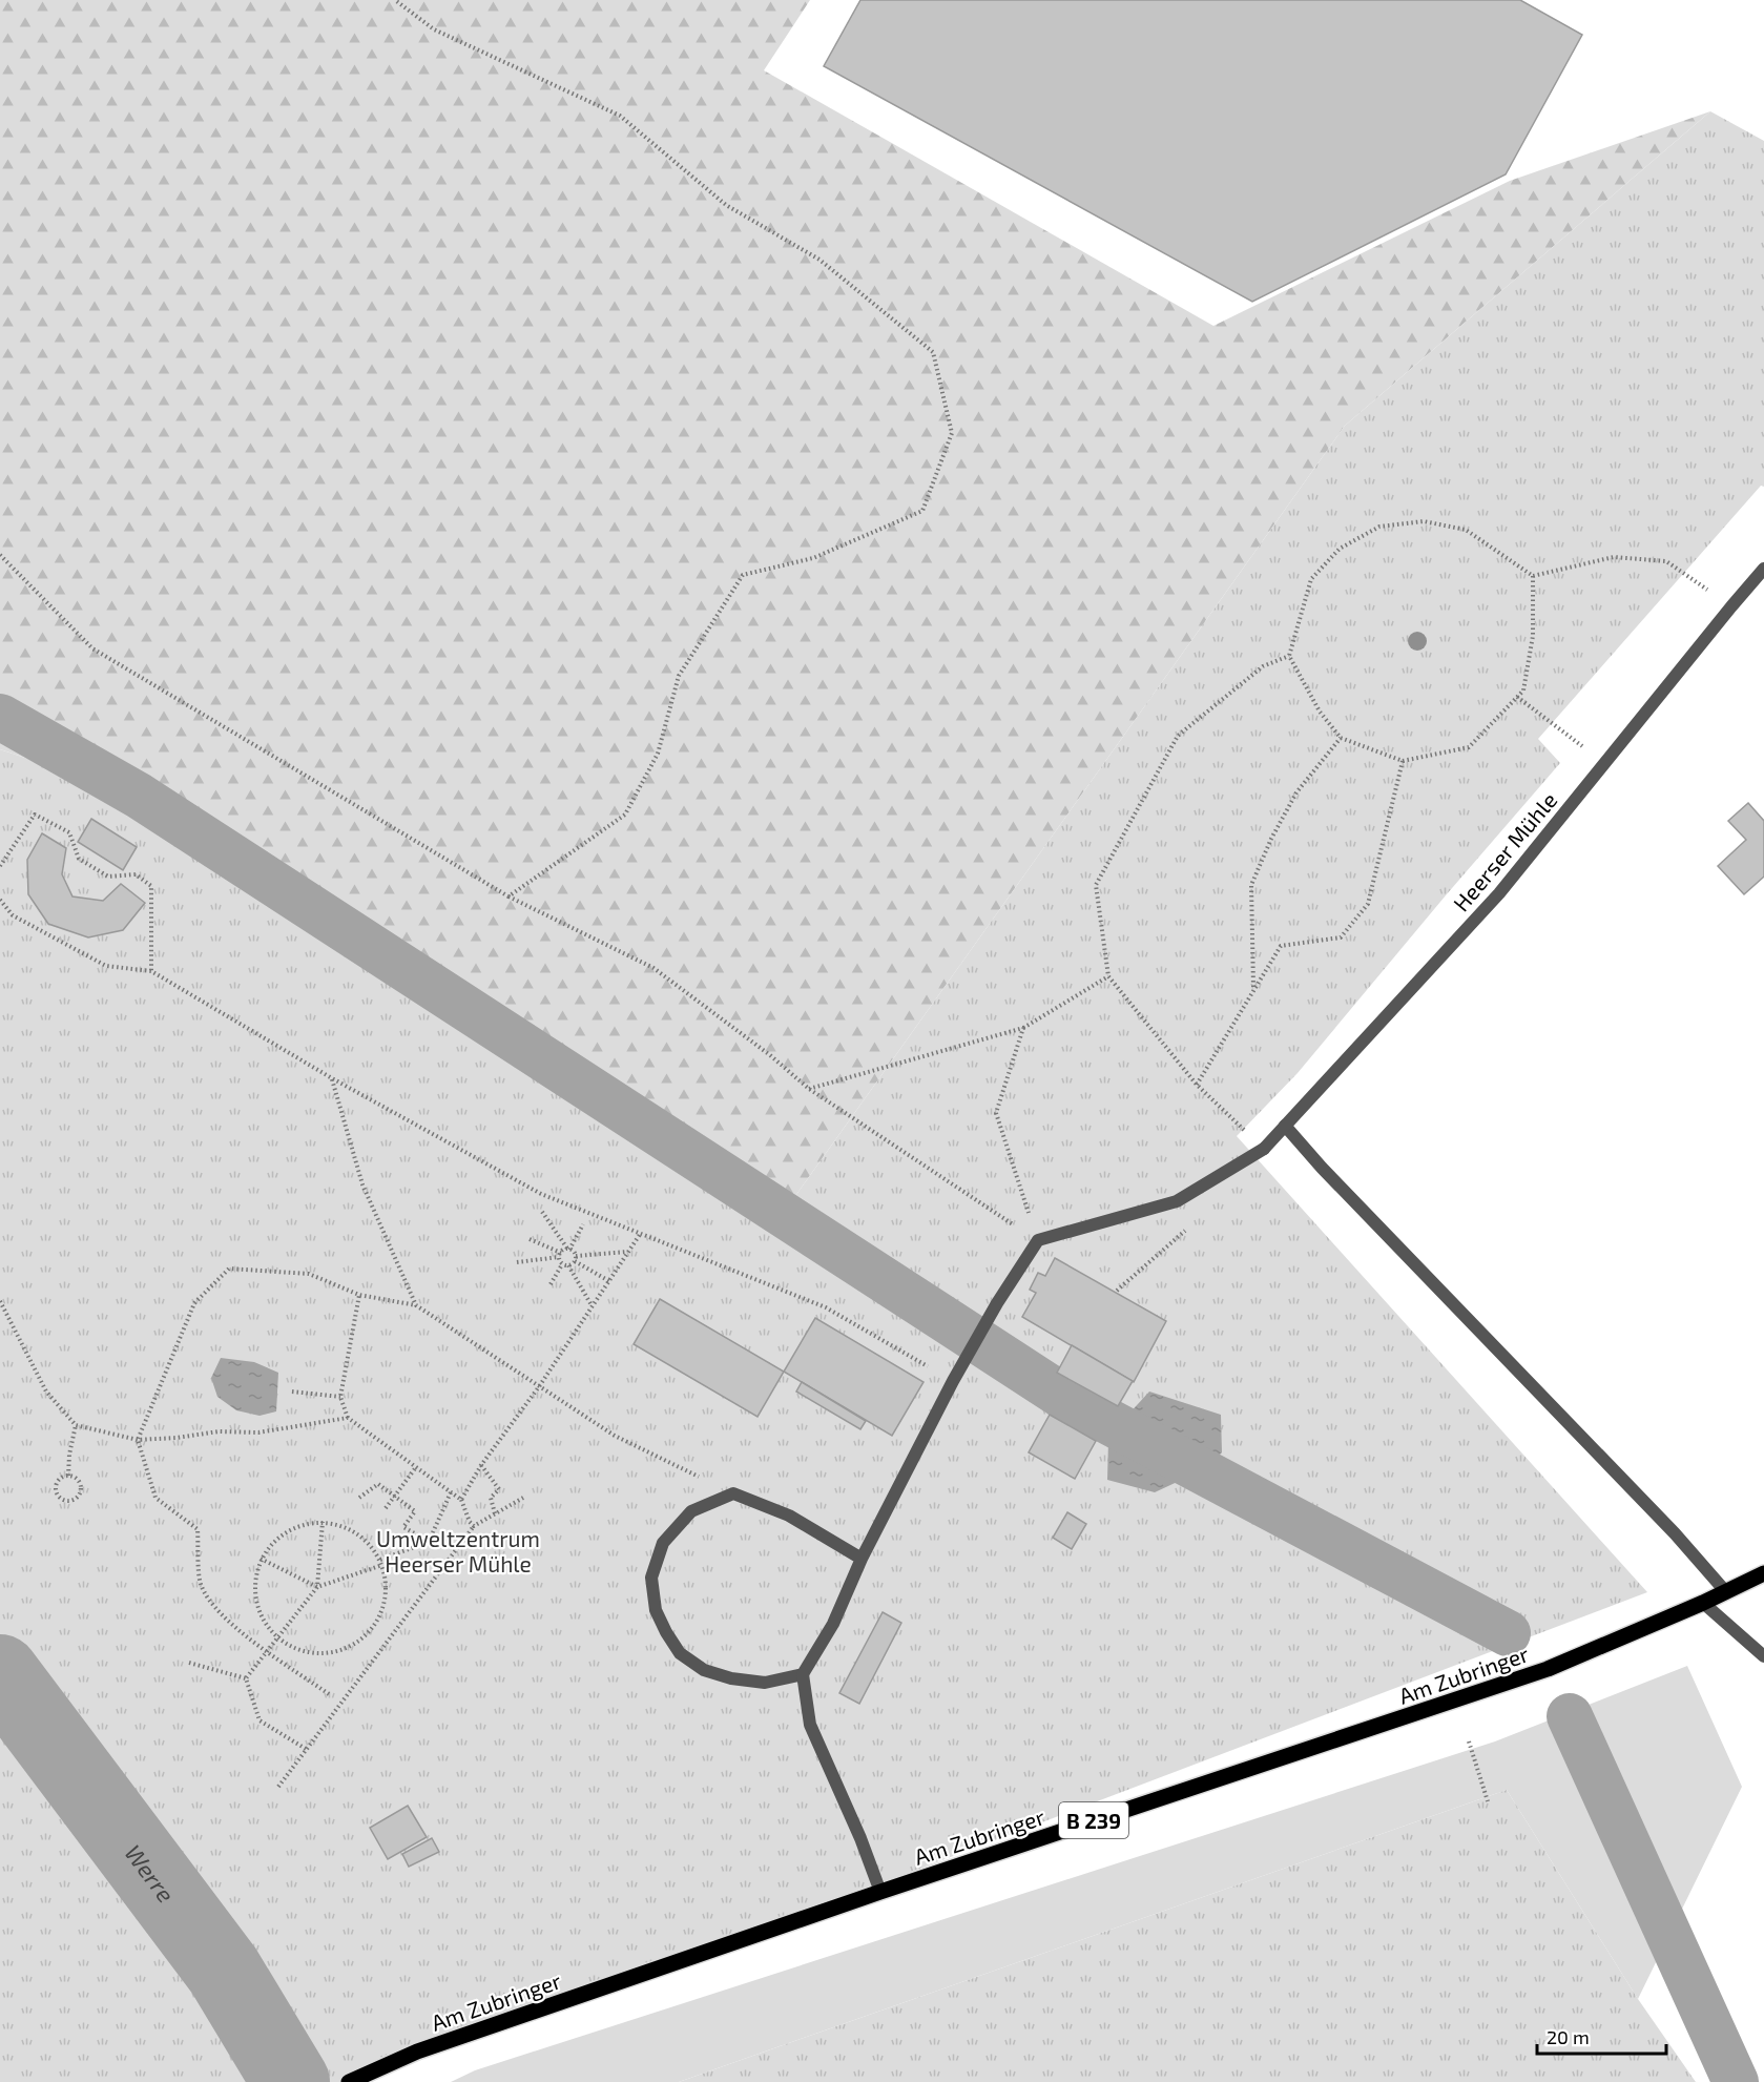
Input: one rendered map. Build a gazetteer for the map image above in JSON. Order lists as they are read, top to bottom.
{
  "streets": {
    "main road": ["Am Zubringer", "B 239"],
    "street": ["Heerser Mühle"]
  },
  "water": ["Werre"],
  "parks": ["Umweltzentrum Heerser Mühle"],
  "scale_bar": "20 m"
}
